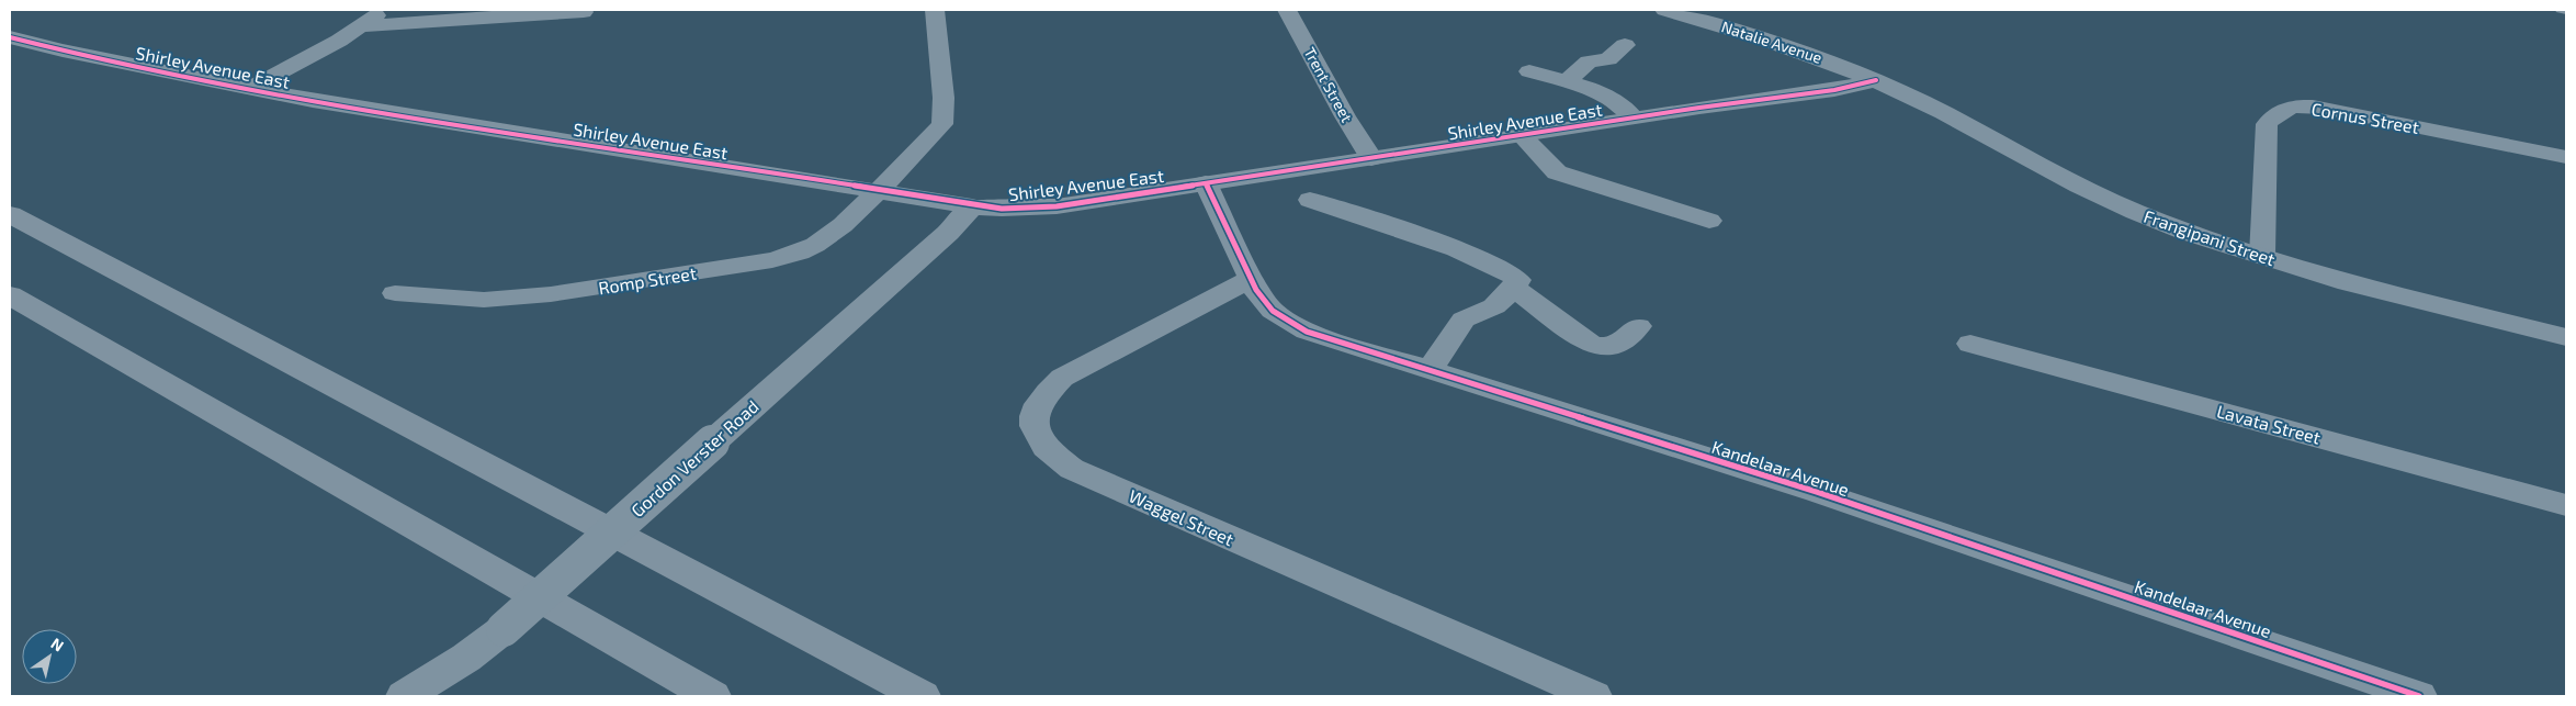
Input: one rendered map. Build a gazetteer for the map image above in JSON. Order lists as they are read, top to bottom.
{
  "streets": {
    "street": [
      "Natalie Avenue",
      "Shirley Avenue East",
      "Trent Street",
      "Cornus Street",
      "Frangipani Street",
      "Romp Street",
      "Lavata Street",
      "Gordon Verster Road",
      "Kandelaar Avenue",
      "Waggel Street"
    ]
  },
  "crossings": [
    ["Natalie Avenue", "Shirley Avenue East"],
    ["Natalie Avenue", "Frangipani Street"],
    ["Shirley Avenue East", "Trent Street"],
    ["Shirley Avenue East", "Frangipani Street"],
    ["Shirley Avenue East", "Romp Street"],
    ["Shirley Avenue East", "Gordon Verster Road"],
    ["Shirley Avenue East", "Kandelaar Avenue"],
    ["Cornus Street", "Frangipani Street"],
    ["Kandelaar Avenue", "Waggel Street"]
  ],
  "north": "top right"
}
